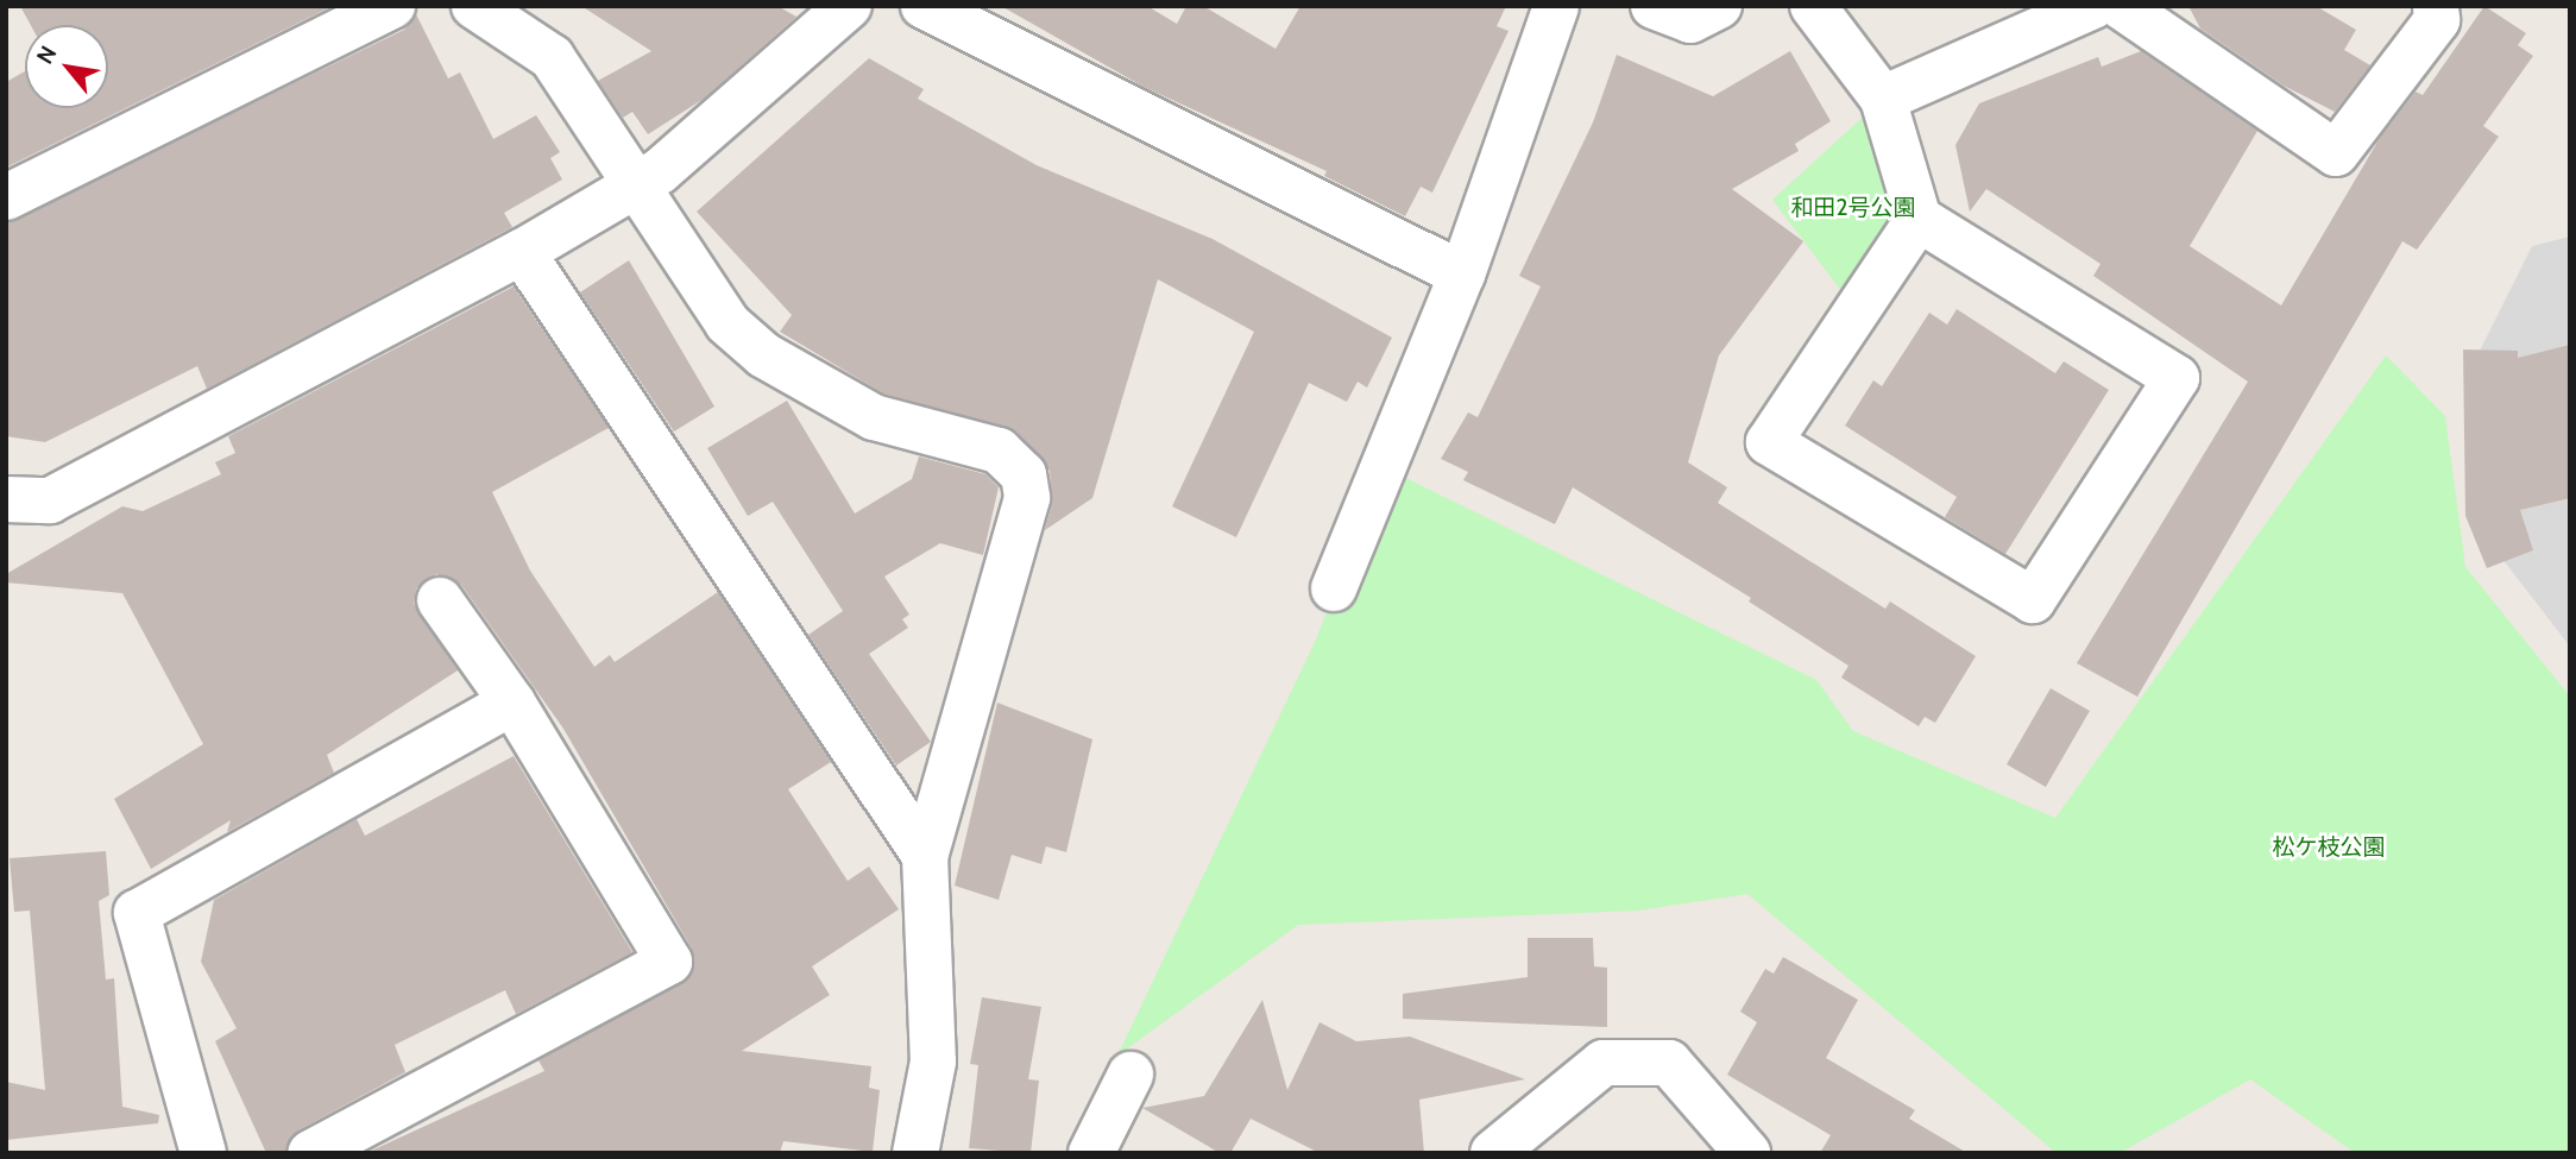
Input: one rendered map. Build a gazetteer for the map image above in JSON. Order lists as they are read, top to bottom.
{
  "parks": ["和田2号公園", "松ケ枝公園"],
  "north": "top left"
}
